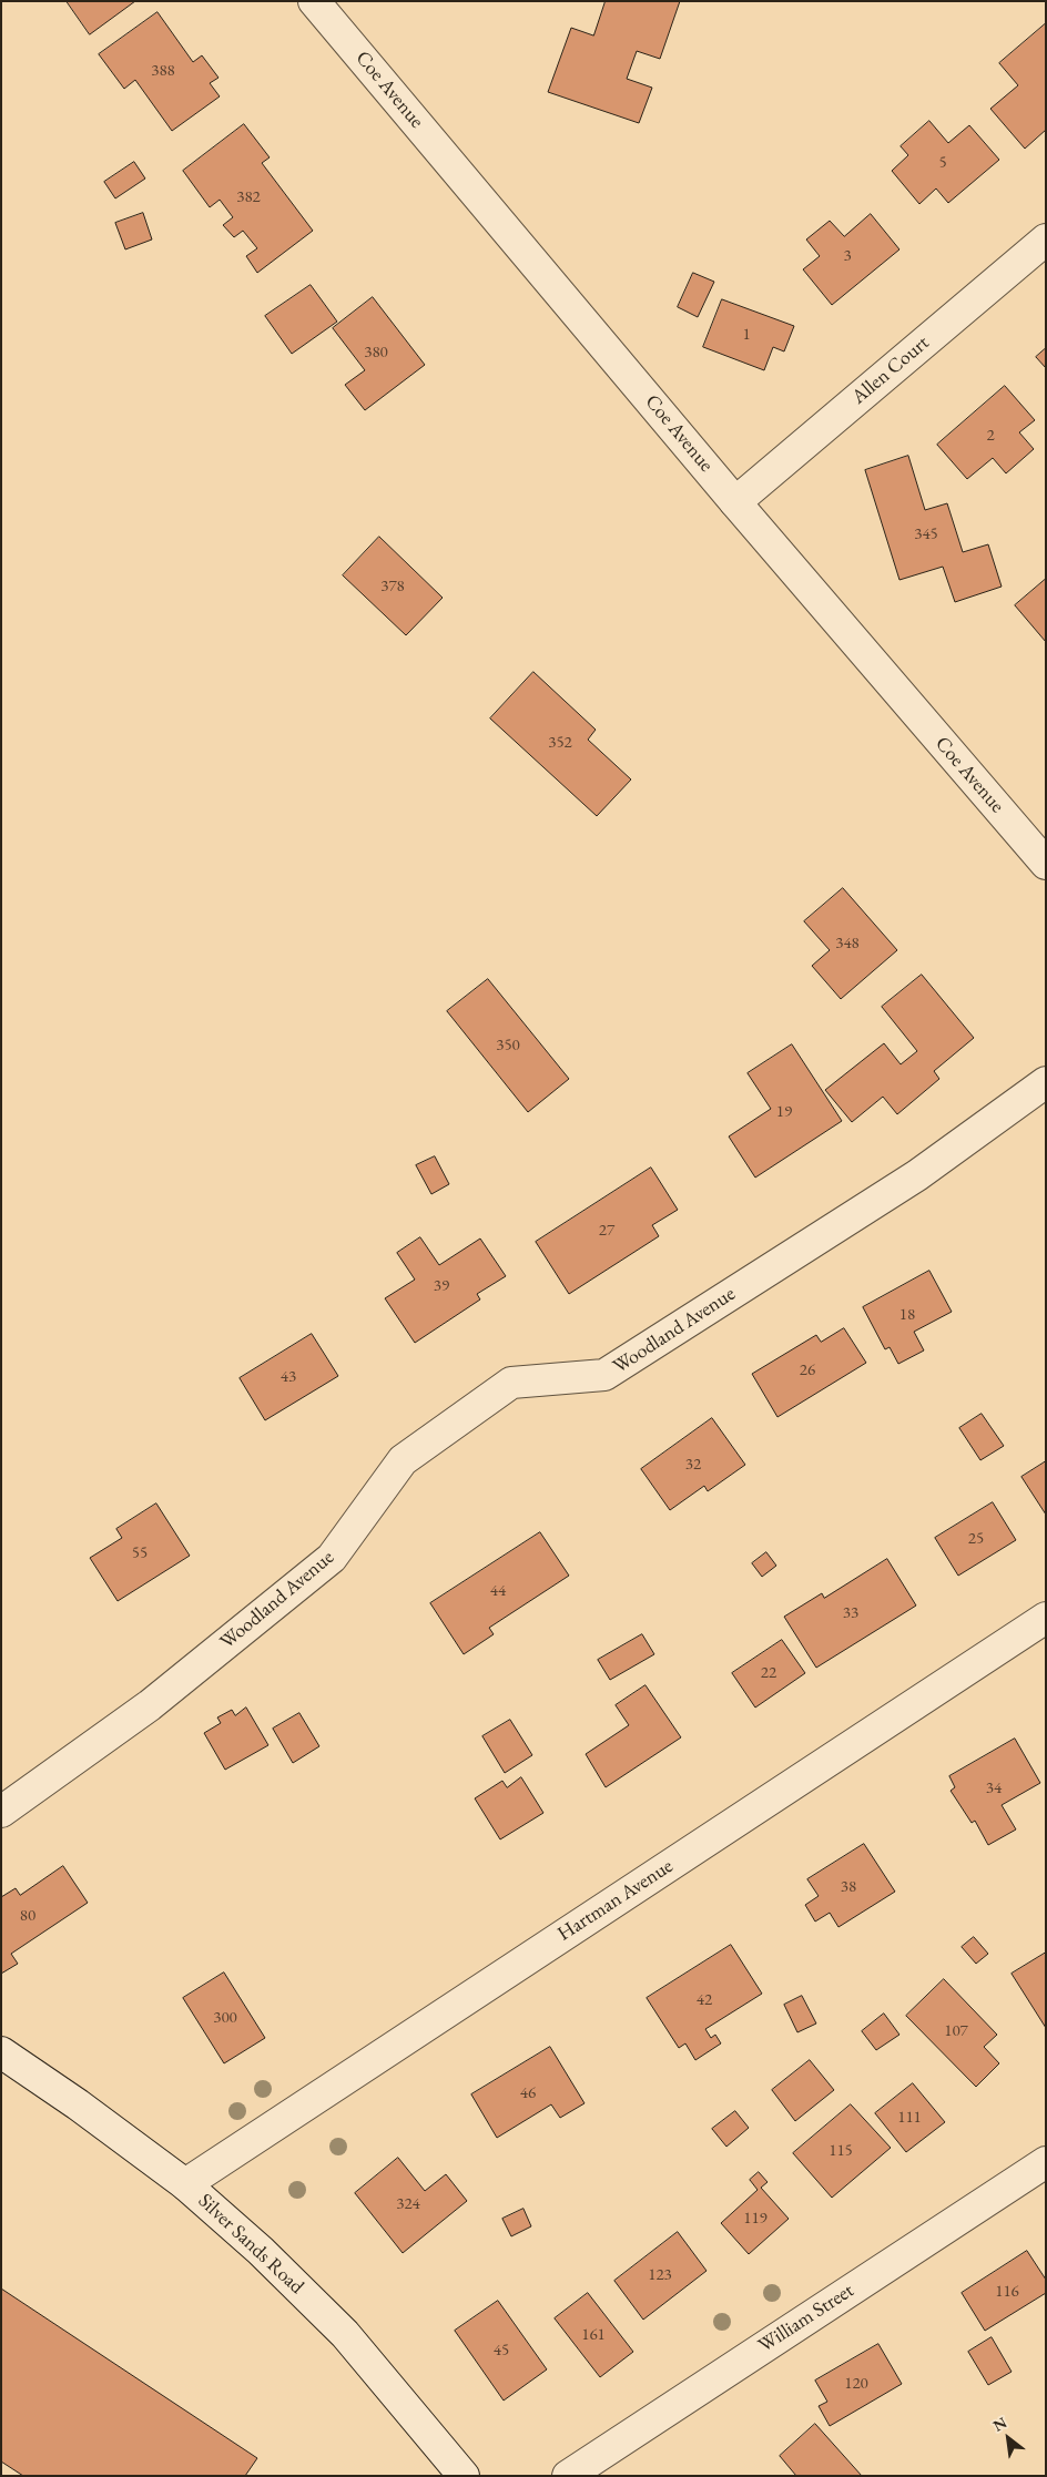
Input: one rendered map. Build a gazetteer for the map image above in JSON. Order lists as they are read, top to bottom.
{
  "streets": {
    "street": [
      "Coe Avenue",
      "Allen Court",
      "Woodland Avenue",
      "Hartman Avenue",
      "Silver Sands Road",
      "William Street"
    ]
  },
  "crossings": [
    ["Coe Avenue", "Allen Court"],
    ["Hartman Avenue", "Silver Sands Road"]
  ],
  "house_numbers": [
    "388",
    "5",
    "382",
    "3",
    "1",
    "380",
    "2",
    "345",
    "378",
    "352",
    "348",
    "350",
    "19",
    "27",
    "39",
    "18",
    "26",
    "43",
    "32",
    "25",
    "55",
    "44",
    "33",
    "22",
    "34",
    "38",
    "80",
    "42",
    "300",
    "107",
    "46",
    "111",
    "115",
    "324",
    "119",
    "123",
    "116",
    "161",
    "45",
    "120"
  ],
  "north": "top left"
}
